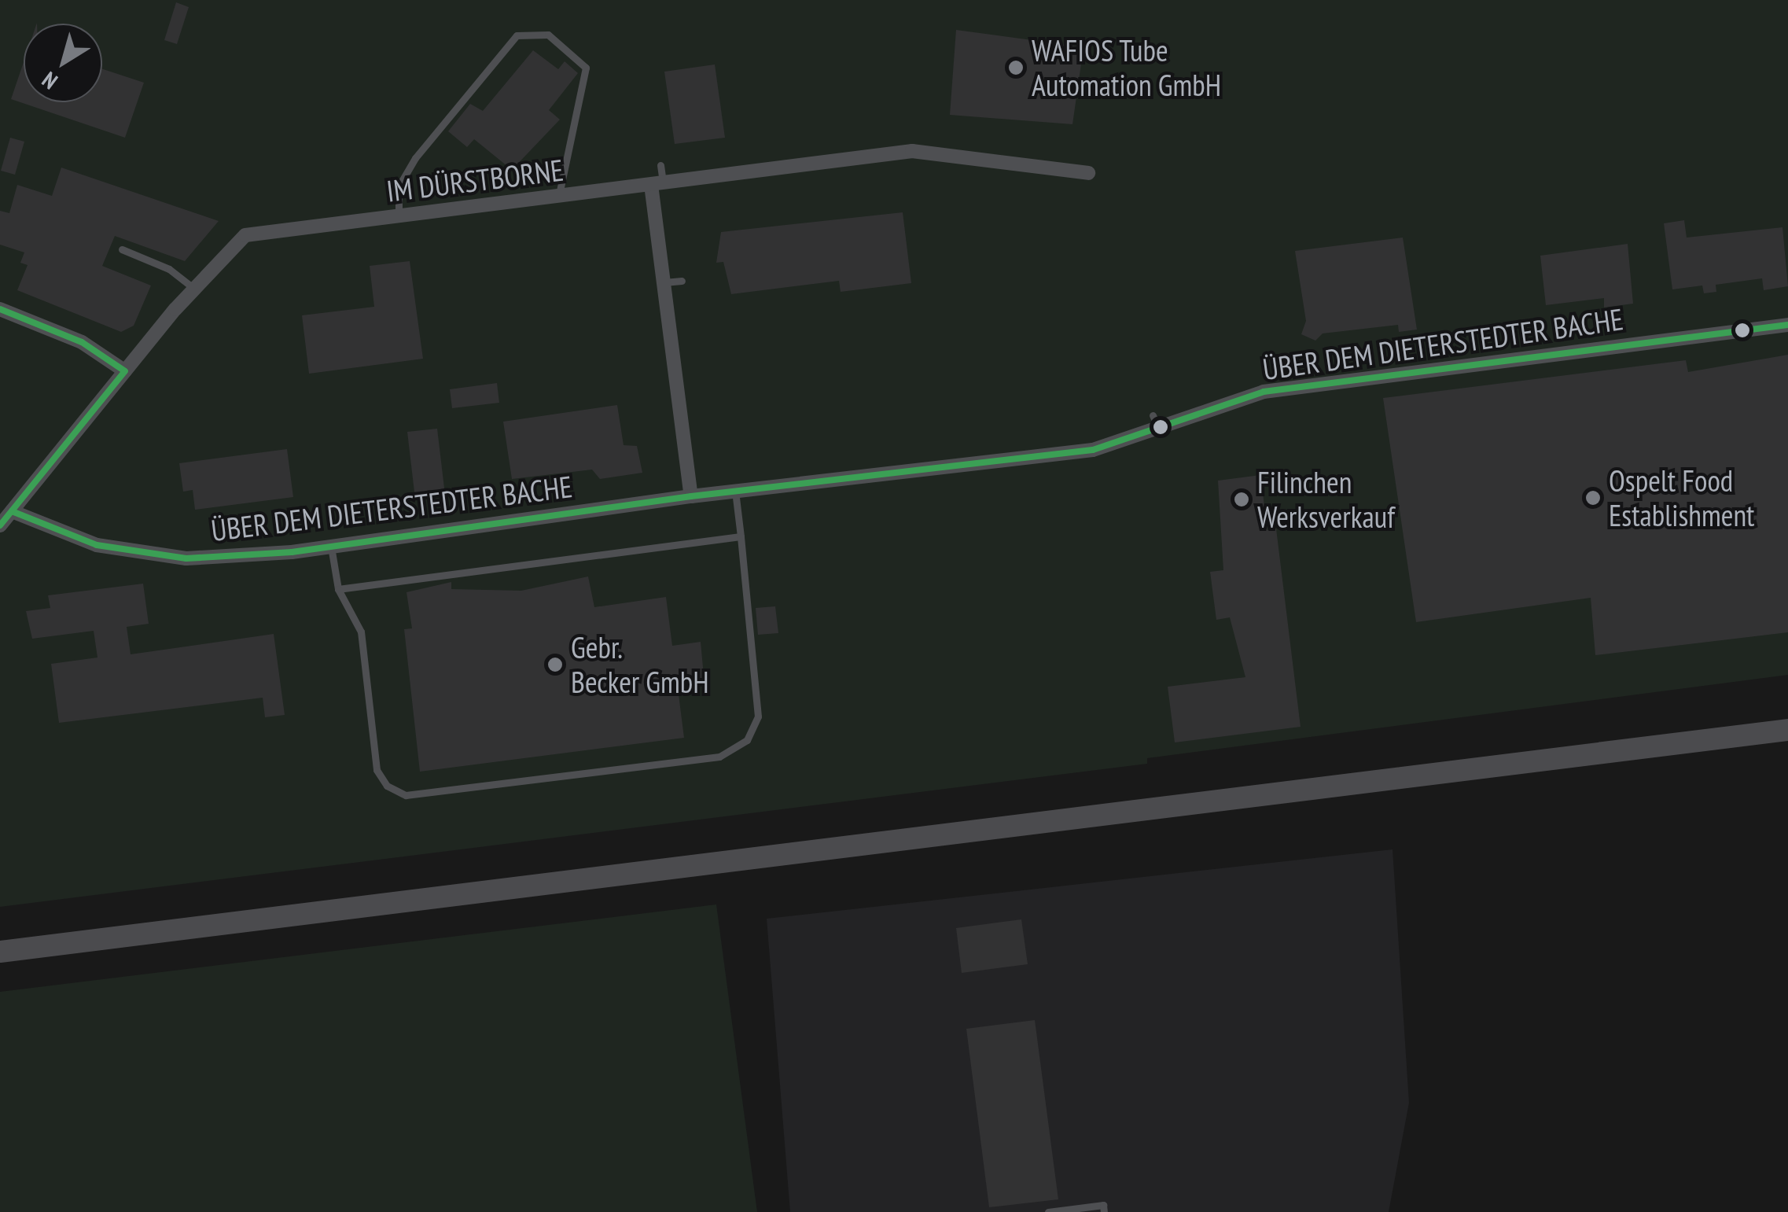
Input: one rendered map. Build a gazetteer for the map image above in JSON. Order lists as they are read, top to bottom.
{
  "streets": {
    "street": ["IM DÜRSTBORNE", "ÜBER DEM DIETERSTEDTER BACHE"]
  },
  "crossings": [
    ["IM DÜRSTBORNE", "ÜBER DEM DIETERSTEDTER BACHE"]
  ],
  "places": [
    "WAFIOS Tube Automation GmbH",
    "Ospelt Food Establishment",
    "Filinchen Werksverkauf",
    "Gebr. Becker GmbH"
  ],
  "north": "bottom left"
}
